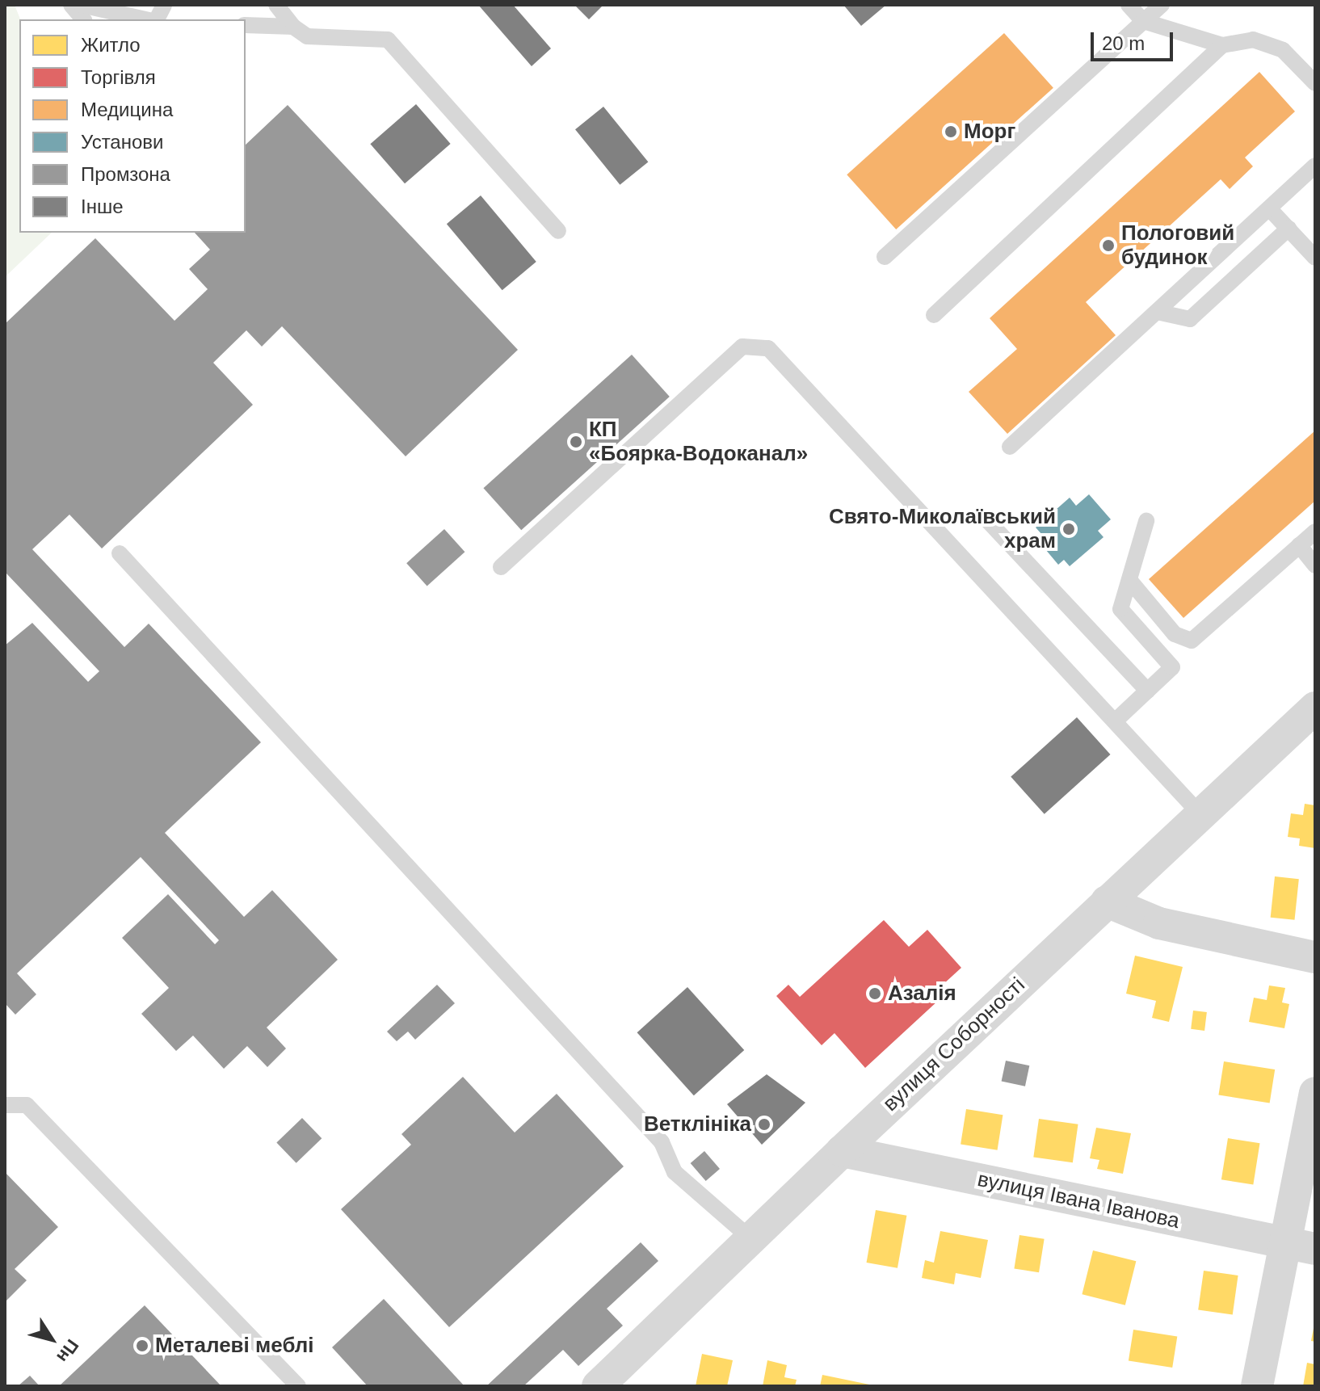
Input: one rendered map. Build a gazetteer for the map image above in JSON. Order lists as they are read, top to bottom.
{
  "streets": {
    "street": ["вулиця Соборності", "вулиця Івана Іванова"]
  },
  "crossings": [
    ["вулиця Соборності", "вулиця Івана Іванова"]
  ],
  "places": [
    "Морг",
    "Пологовий будинок",
    "КП «Боярка-Водоканал»",
    "Свято-Миколаївський храм",
    "Азалія",
    "Ветклініка",
    "Металеві меблі"
  ],
  "legend": [
    "Житло",
    "Торгівля",
    "Медицина",
    "Установи",
    "Промзона",
    "Інше"
  ],
  "scale_bar": "20 m",
  "north": "bottom right"
}
